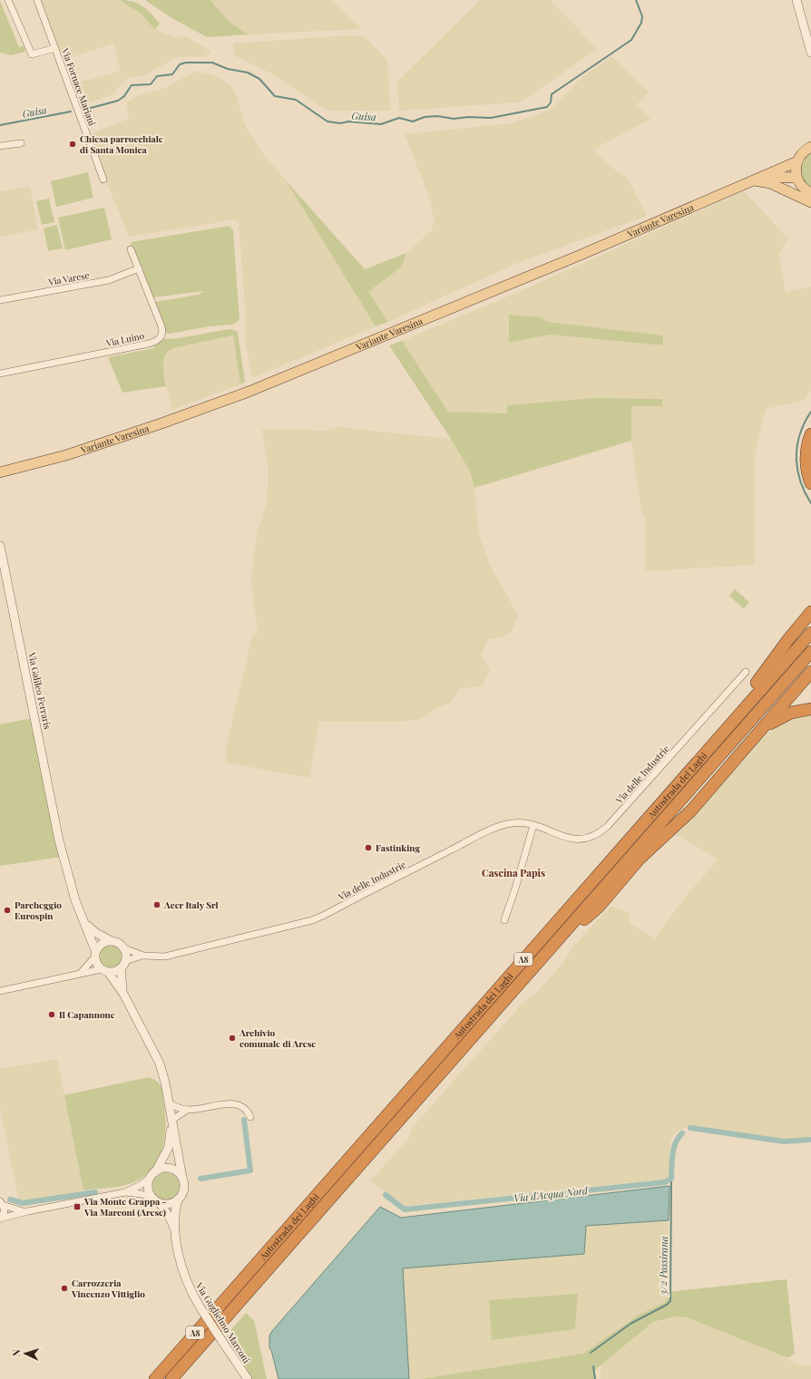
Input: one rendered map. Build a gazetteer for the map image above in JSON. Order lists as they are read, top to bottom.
{
  "streets": {
    "highway": ["Autostrada dei Laghi", "A8"],
    "main road": ["Variante Varesina"],
    "street": [
      "Via Fornace Mariani",
      "Via Varese",
      "Via Luino",
      "Via Galileo Ferraris",
      "Via delle Industrie",
      "Via Guglielmo Marconi"
    ]
  },
  "crossings": [
    ["Via Varese", "Via Luino"]
  ],
  "districts": ["Cascina Papis"],
  "water": ["Guisa", "Via d'Acqua Nord", "3/2 Passirana"],
  "places": {
    "other": [
      "Chiesa parrocchiale di Santa Monica",
      "Fastinking",
      "Acer Italy Srl",
      "Parcheggio Eurospin",
      "Il Capannone",
      "Archivio comunale di Arese",
      "Carrozzeria Vincenzo Vittiglio"
    ],
    "transit": ["Via Monte Grappa - Via Marconi (Arese)"]
  },
  "north": "left"
}
